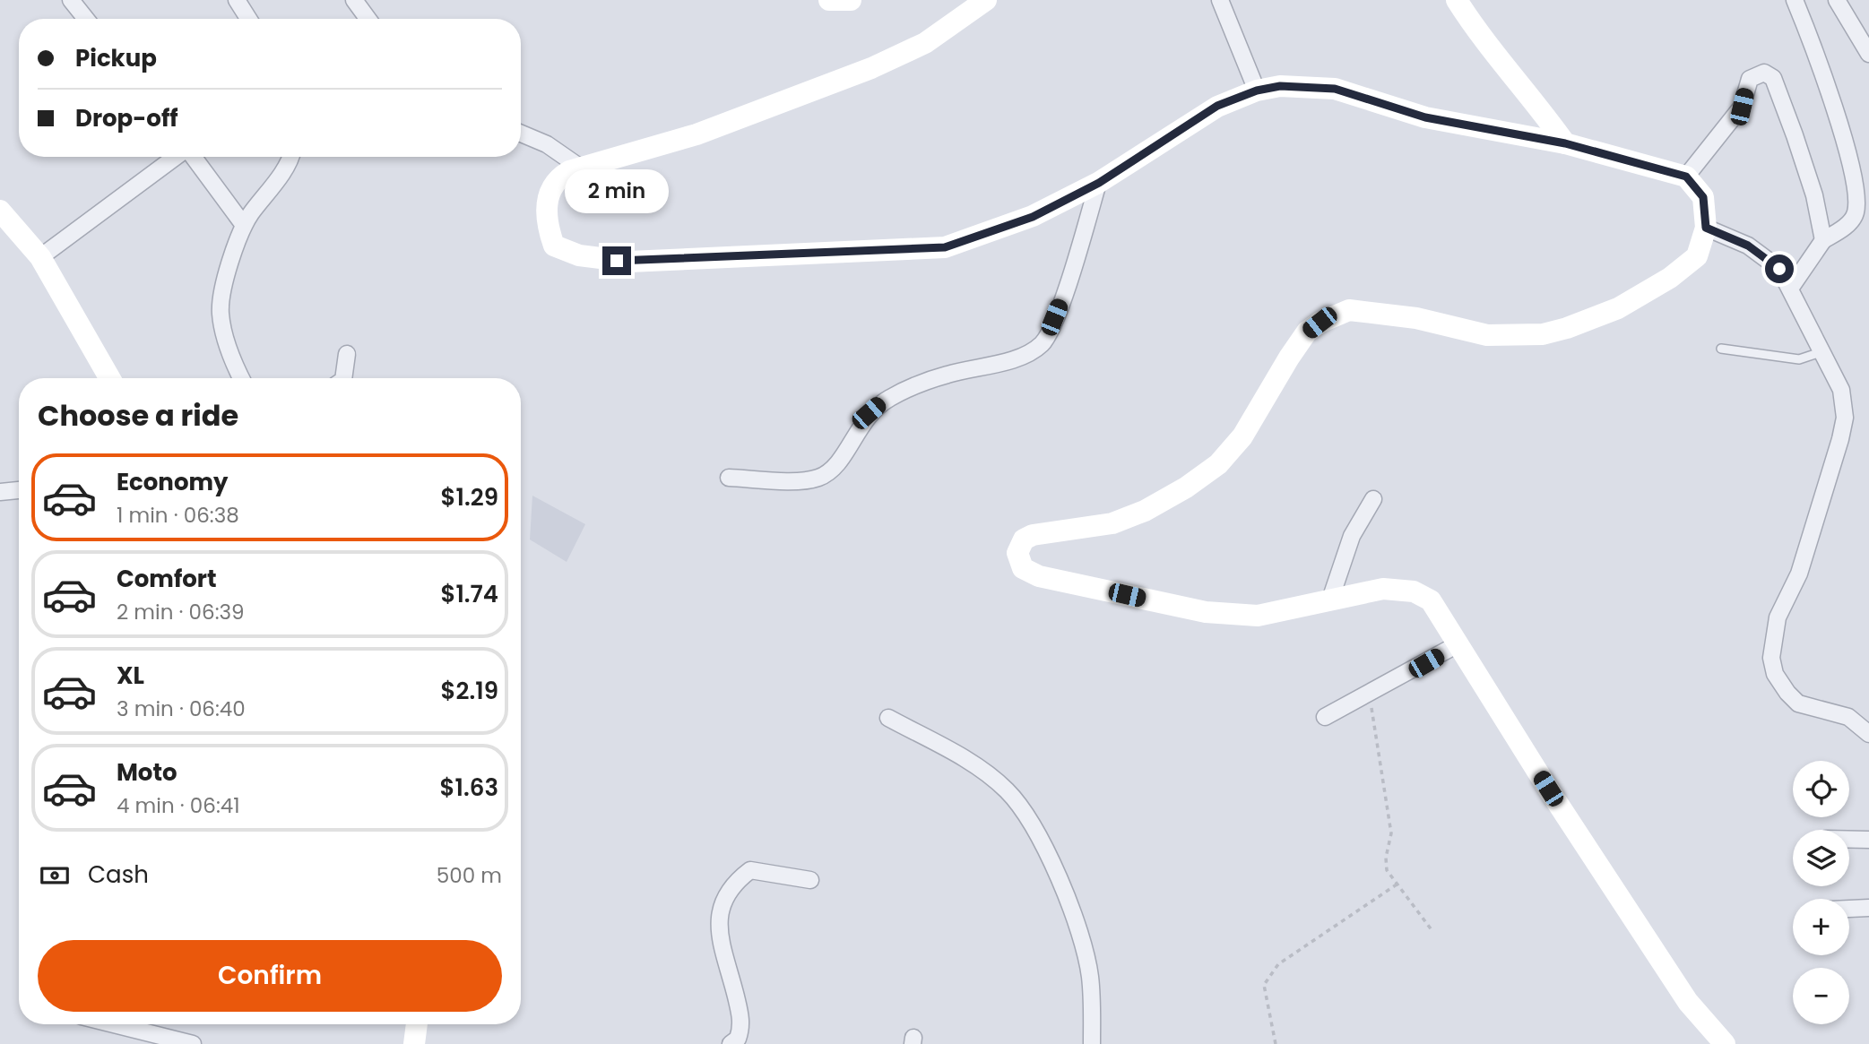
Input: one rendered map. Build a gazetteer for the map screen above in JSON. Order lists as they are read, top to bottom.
{
  "page": {
    "banner": ["Pickup", "Drop-off"],
    "bubble": "2 min",
    "heading": "Choose a ride",
    "list": [
      {
        "name": "Economy",
        "note": "1 min · 06:38",
        "value": "$1.29"
      },
      {
        "name": "Comfort",
        "note": "2 min · 06:39",
        "value": "$1.74"
      },
      {
        "name": "XL",
        "note": "3 min · 06:40",
        "value": "$2.19"
      },
      {
        "name": "Moto",
        "note": "4 min · 06:41",
        "value": "$1.63"
      }
    ],
    "map_buttons": ["+", "−"],
    "pay": ["Cash", "500 m"],
    "buttons": "Confirm"
  }
}
